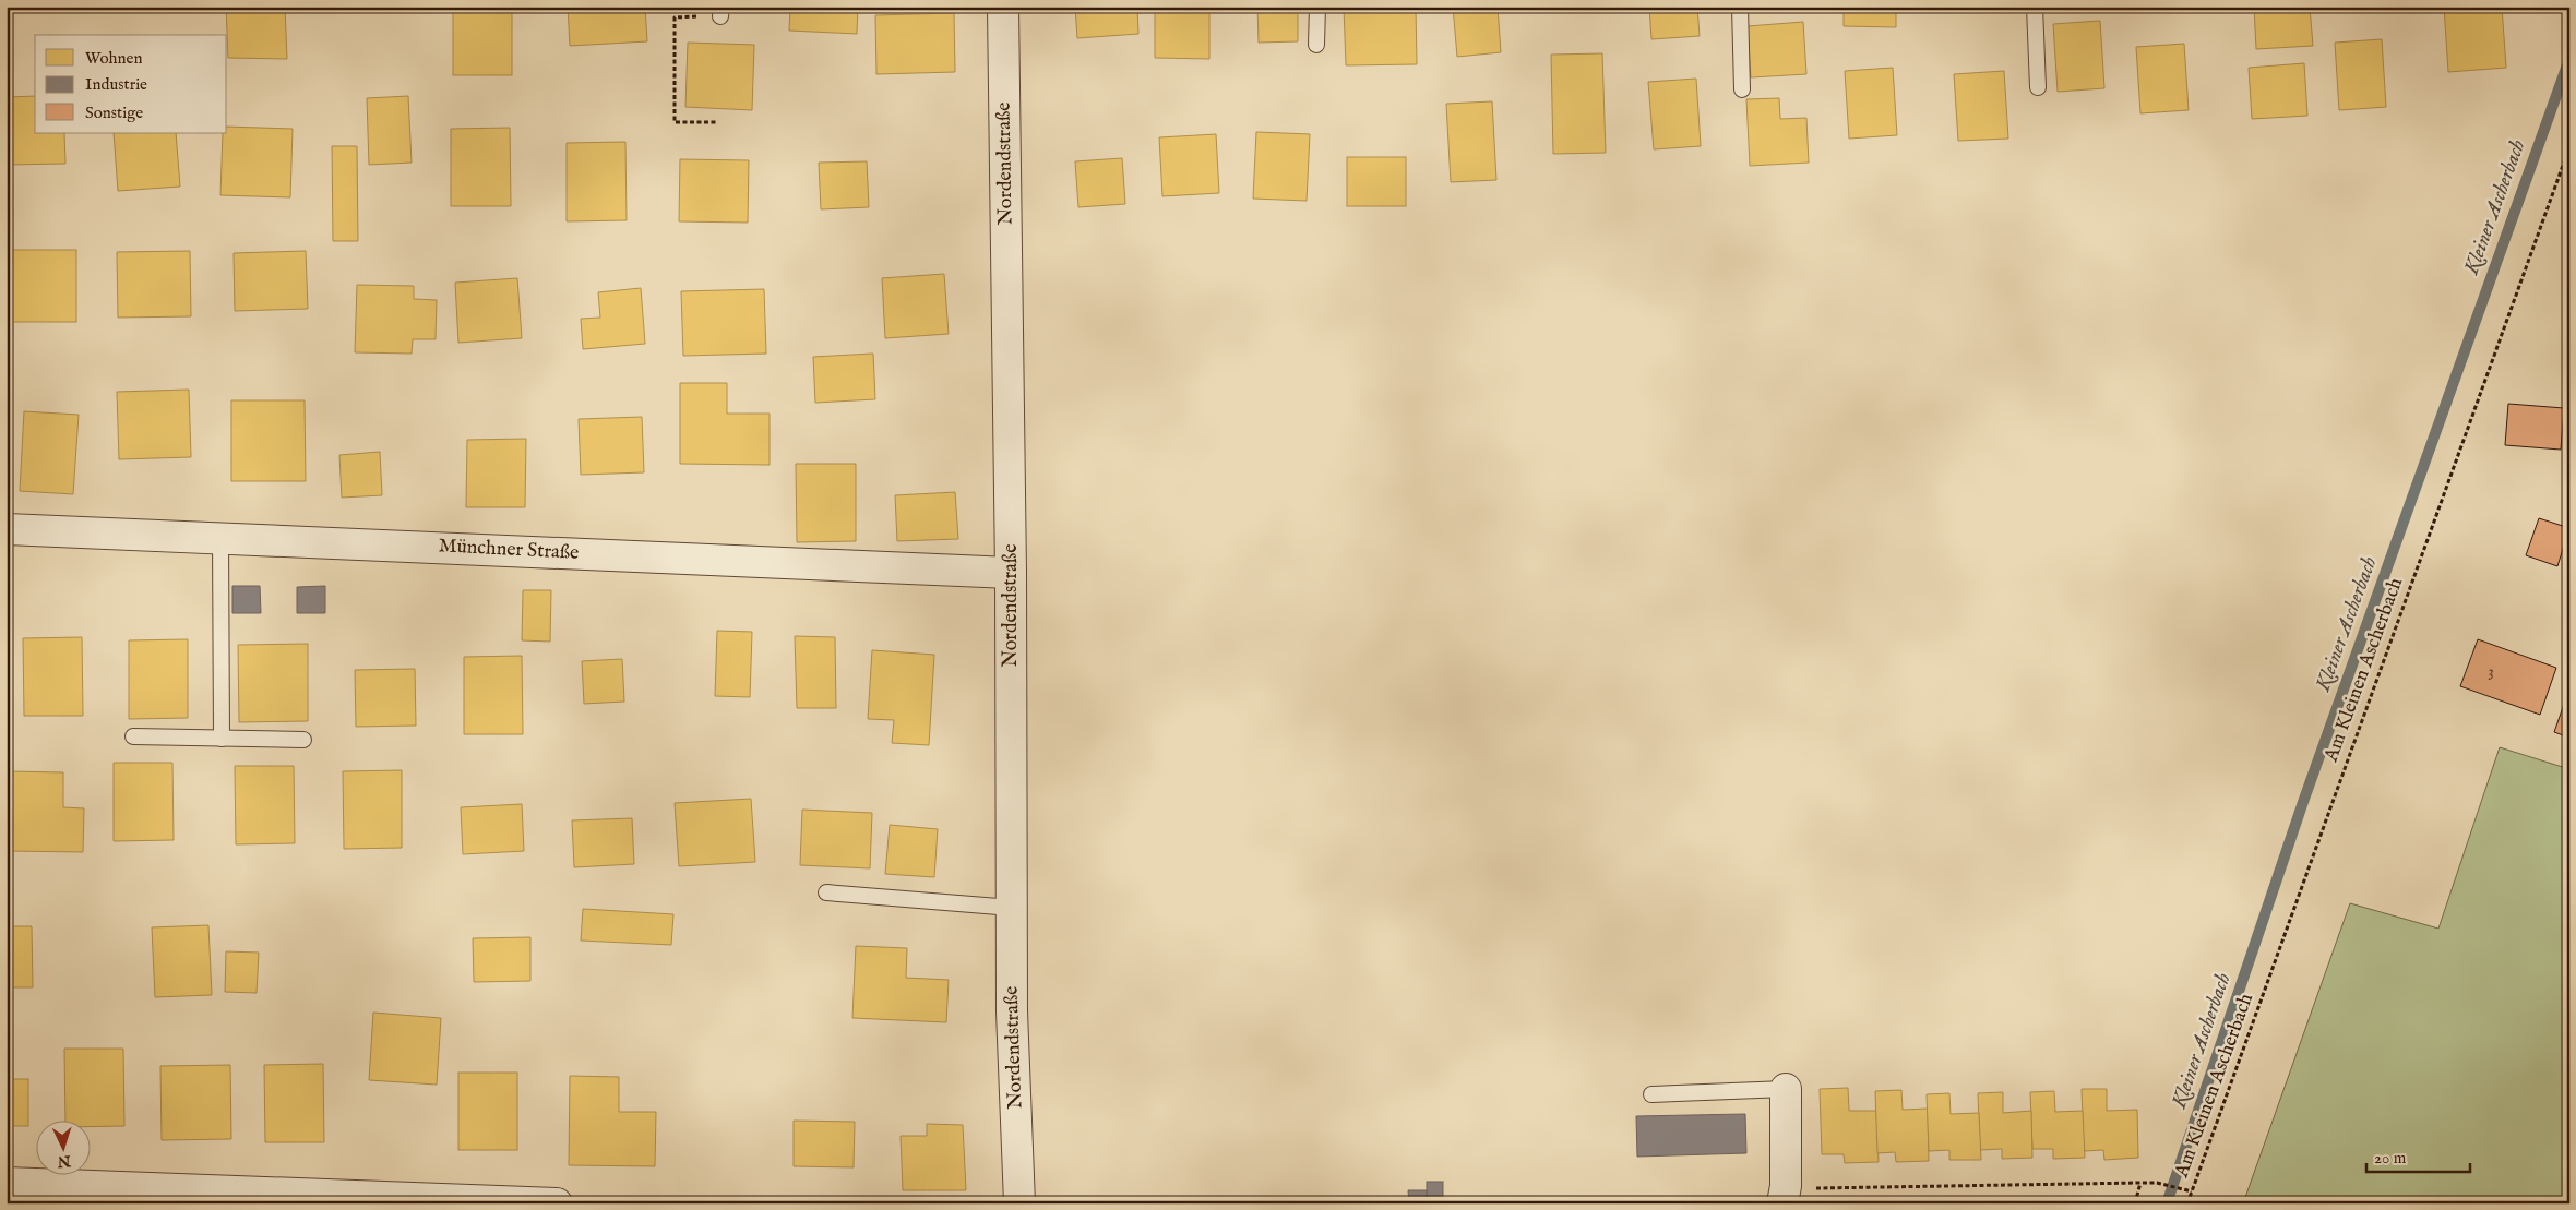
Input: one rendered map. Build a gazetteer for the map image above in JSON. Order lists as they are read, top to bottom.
{
  "streets": {
    "street": ["Nordendstraße", "Münchner Straße"],
    "path": ["Am Kleinen Ascherbach"]
  },
  "crossings": [
    ["Nordendstraße", "Münchner Straße"]
  ],
  "water": ["Kleiner Ascherbach"],
  "house_numbers": ["3"],
  "legend": ["Wohnen", "Industrie", "Sonstige"],
  "scale_bar": "20 m",
  "north": "bottom"
}
